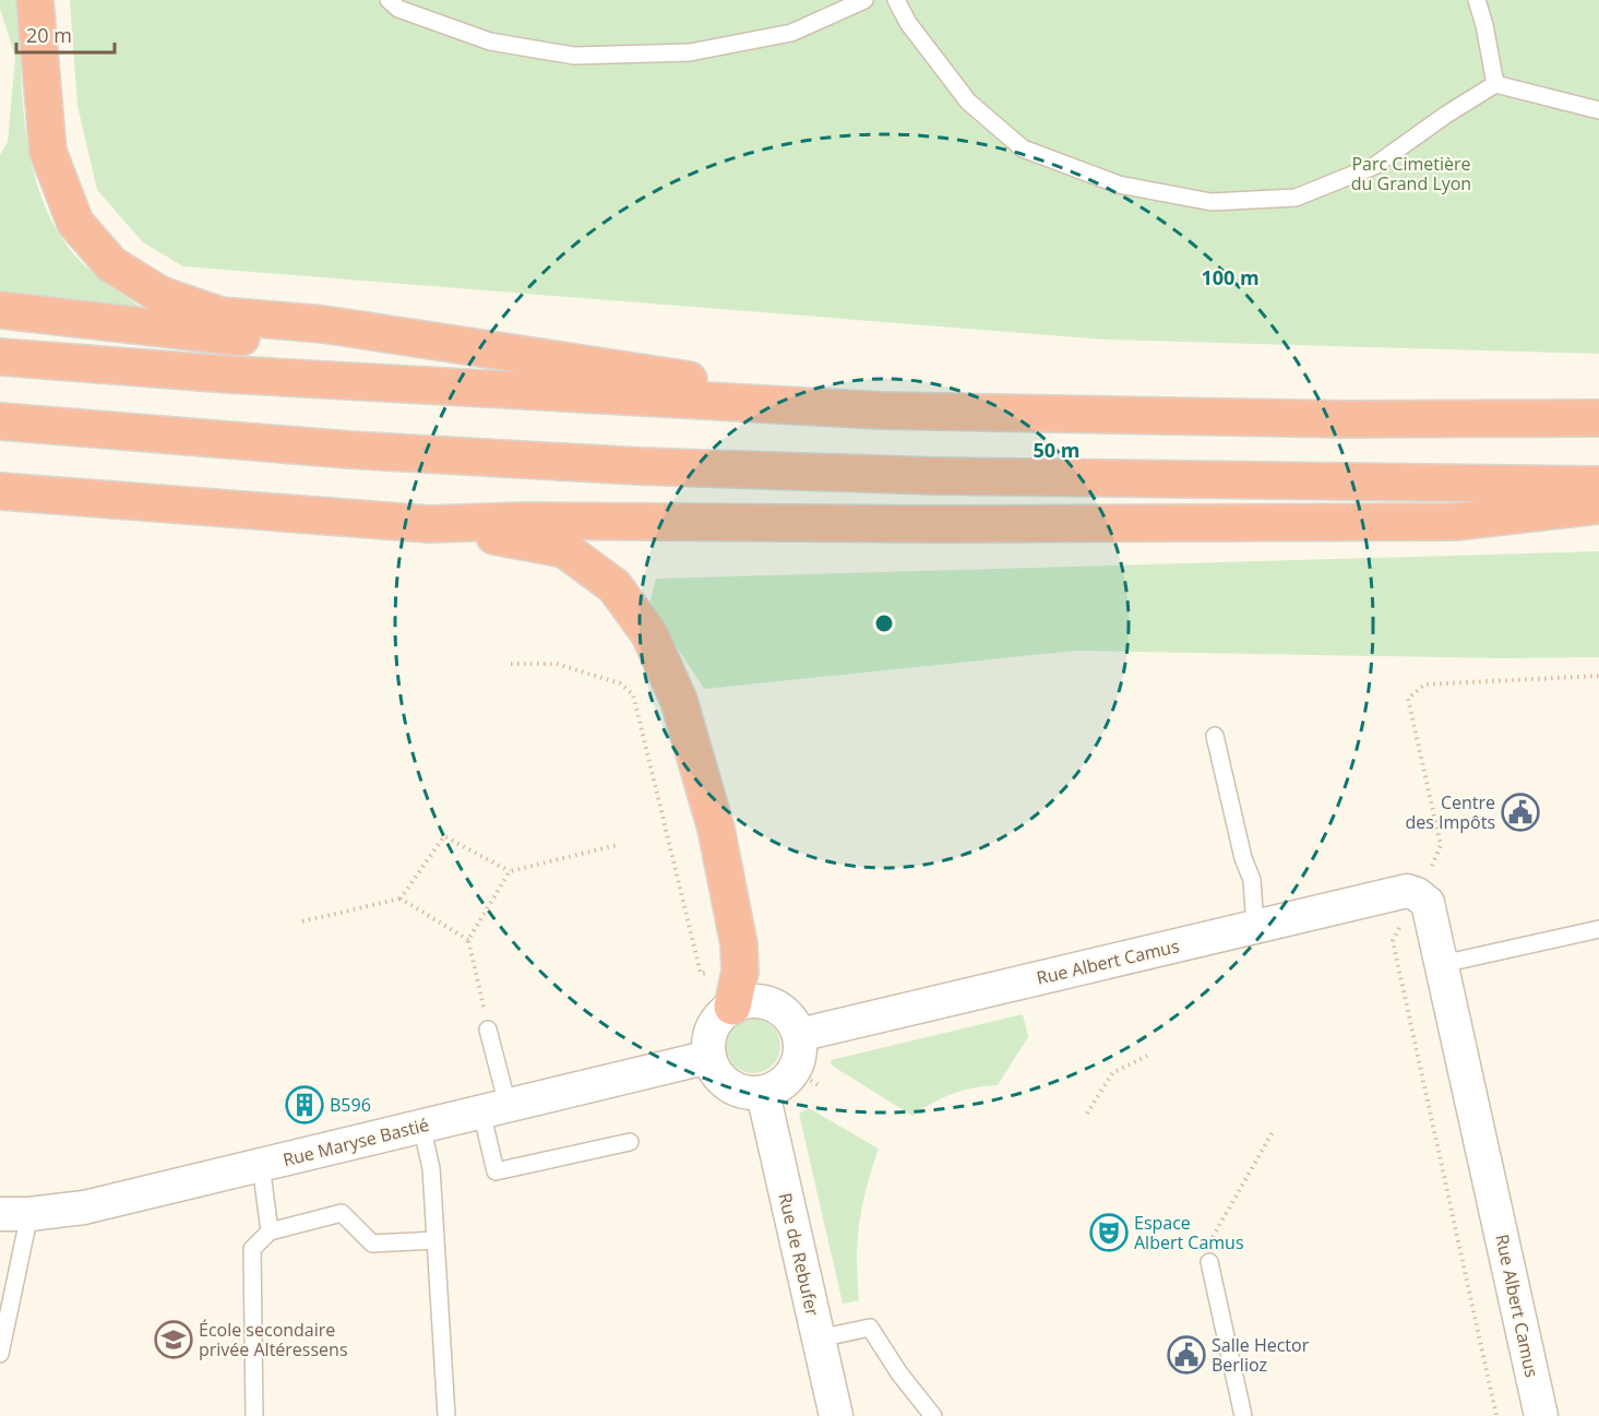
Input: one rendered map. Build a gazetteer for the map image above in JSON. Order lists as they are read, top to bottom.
{
  "streets": {
    "street": ["Rue Albert Camus", "Rue Maryse Bastié", "Rue de Rebufer"]
  },
  "crossings": [
    ["Rue Albert Camus", "Rue Maryse Bastié"],
    ["Rue Albert Camus", "Rue de Rebufer"],
    ["Rue Maryse Bastié", "Rue de Rebufer"]
  ],
  "parks": ["Parc Cimetière du Grand Lyon"],
  "places": {
    "public building": ["Centre des Impôts", "Salle Hector Berlioz"],
    "building": ["B596"],
    "theatre": ["Espace Albert Camus"],
    "school or university": ["École secondaire privée Altéressens"]
  },
  "scale_bar": "20 m",
  "rings": ["100 m", "50 m"]
}
